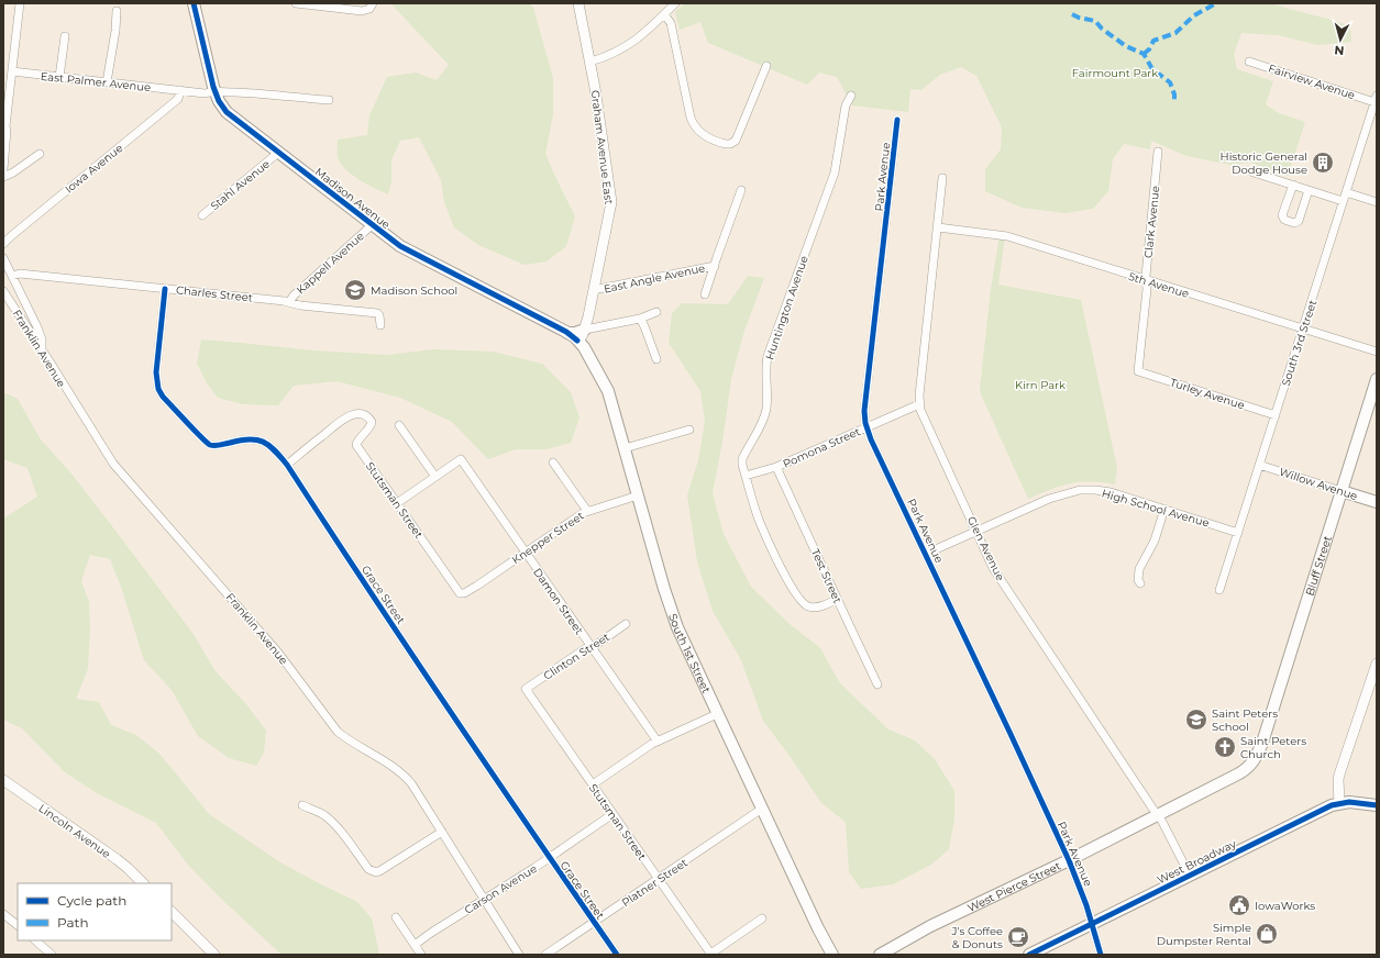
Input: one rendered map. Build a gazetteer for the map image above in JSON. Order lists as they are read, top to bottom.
{
  "streets": {
    "main road": [
      "Madison Avenue",
      "Willow Avenue",
      "Bluff Street",
      "South 1st Street",
      "West Broadway",
      "West Pierce Street"
    ],
    "street": [
      "East Palmer Avenue",
      "Fairview Avenue",
      "Graham Avenue East",
      "Iowa Avenue",
      "Park Avenue",
      "Stahl Avenue",
      "Clark Avenue",
      "Kappell Avenue",
      "East Angle Avenue",
      "5th Avenue",
      "Charles Street",
      "Huntington Avenue",
      "South 3rd Street",
      "Franklin Avenue",
      "Turley Avenue",
      "Pomona Street",
      "Stutsman Street",
      "High School Avenue",
      "Knepper Street",
      "Glen Avenue",
      "Test Street",
      "Grace Street",
      "Damon Street",
      "Clinton Street",
      "Lincoln Avenue",
      "Platner Street",
      "Carson Avenue"
    ]
  },
  "crossings": [
    ["East Palmer Avenue", "Iowa Avenue"],
    ["East Palmer Avenue", "Madison Avenue"],
    ["Fairview Avenue", "South 3rd Street"],
    ["Graham Avenue East", "Madison Avenue"],
    ["Graham Avenue East", "East Angle Avenue"],
    ["Graham Avenue East", "South 1st Street"],
    ["Park Avenue", "Pomona Street"],
    ["Park Avenue", "High School Avenue"],
    ["Park Avenue", "West Broadway"],
    ["Park Avenue", "West Pierce Street"],
    ["Stahl Avenue", "Madison Avenue"],
    ["Madison Avenue", "Kappell Avenue"],
    ["Madison Avenue", "South 1st Street"],
    ["Clark Avenue", "5th Avenue"],
    ["Clark Avenue", "Turley Avenue"],
    ["Kappell Avenue", "Charles Street"],
    ["5th Avenue", "South 3rd Street"],
    ["5th Avenue", "Glen Avenue"],
    ["Charles Street", "Grace Street"],
    ["Huntington Avenue", "Pomona Street"],
    ["Huntington Avenue", "Test Street"],
    ["South 3rd Street", "Turley Avenue"],
    ["South 3rd Street", "Willow Avenue"],
    ["South 3rd Street", "High School Avenue"],
    ["Franklin Avenue", "Carson Avenue"],
    ["Pomona Street", "Glen Avenue"],
    ["Pomona Street", "Test Street"],
    ["Willow Avenue", "Bluff Street"],
    ["Stutsman Street", "Knepper Street"],
    ["Stutsman Street", "Grace Street"],
    ["Stutsman Street", "Clinton Street"],
    ["Stutsman Street", "Platner Street"],
    ["Stutsman Street", "Carson Avenue"],
    ["High School Avenue", "Glen Avenue"],
    ["Knepper Street", "Damon Street"],
    ["Knepper Street", "South 1st Street"],
    ["Glen Avenue", "West Broadway"],
    ["Glen Avenue", "West Pierce Street"],
    ["Bluff Street", "West Pierce Street"],
    ["Grace Street", "Platner Street"],
    ["Grace Street", "Carson Avenue"],
    ["Damon Street", "Clinton Street"],
    ["South 1st Street", "Platner Street"]
  ],
  "parks": ["Fairmount Park", "Kirn Park"],
  "places": {
    "building": ["Historic General Dodge House"],
    "school or university": ["Madison School", "Saint Peters School"],
    "church": ["Saint Peters Church"],
    "public building": ["IowaWorks"],
    "shop": ["Simple Dumpster Rental"],
    "cafe": ["J's Coffee & Donuts"]
  },
  "legend": ["Cycle path", "Path"],
  "north": "bottom"
}
